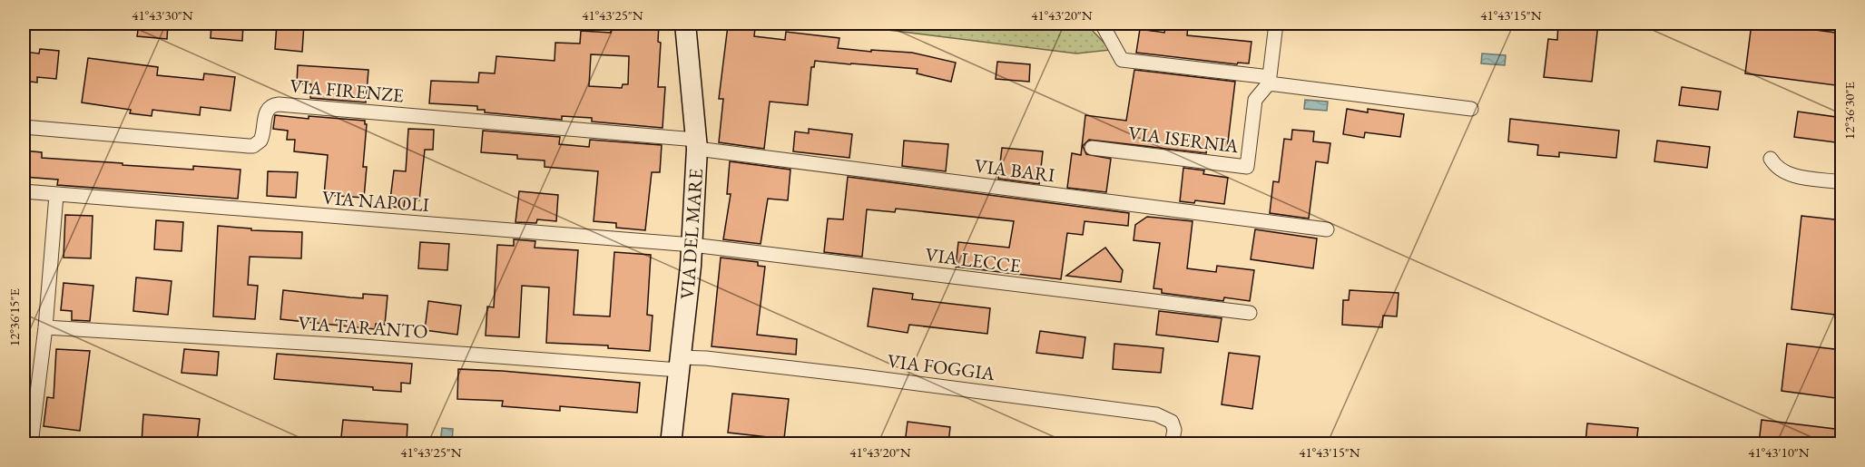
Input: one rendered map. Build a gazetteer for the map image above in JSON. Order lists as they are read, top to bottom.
{
  "streets": {
    "main road": ["VIA DEL MARE"],
    "street": [
      "VIA FIRENZE",
      "VIA ISERNIA",
      "VIA BARI",
      "VIA NAPOLI",
      "VIA LECCE",
      "VIA TARANTO",
      "VIA FOGGIA"
    ]
  },
  "crossings": [
    ["VIA FIRENZE", "VIA BARI"],
    ["VIA FIRENZE", "VIA DEL MARE"],
    ["VIA BARI", "VIA DEL MARE"],
    ["VIA NAPOLI", "VIA DEL MARE"],
    ["VIA NAPOLI", "VIA LECCE"],
    ["VIA DEL MARE", "VIA LECCE"],
    ["VIA DEL MARE", "VIA TARANTO"],
    ["VIA DEL MARE", "VIA FOGGIA"],
    ["VIA TARANTO", "VIA FOGGIA"]
  ],
  "coordinates": [
    "41°43'30\"N",
    "41°43'25\"N",
    "41°43'20\"N",
    "41°43'15\"N",
    "12°36'30\"E",
    "12°36'15\"E",
    "41°43'10\"N"
  ]
}
